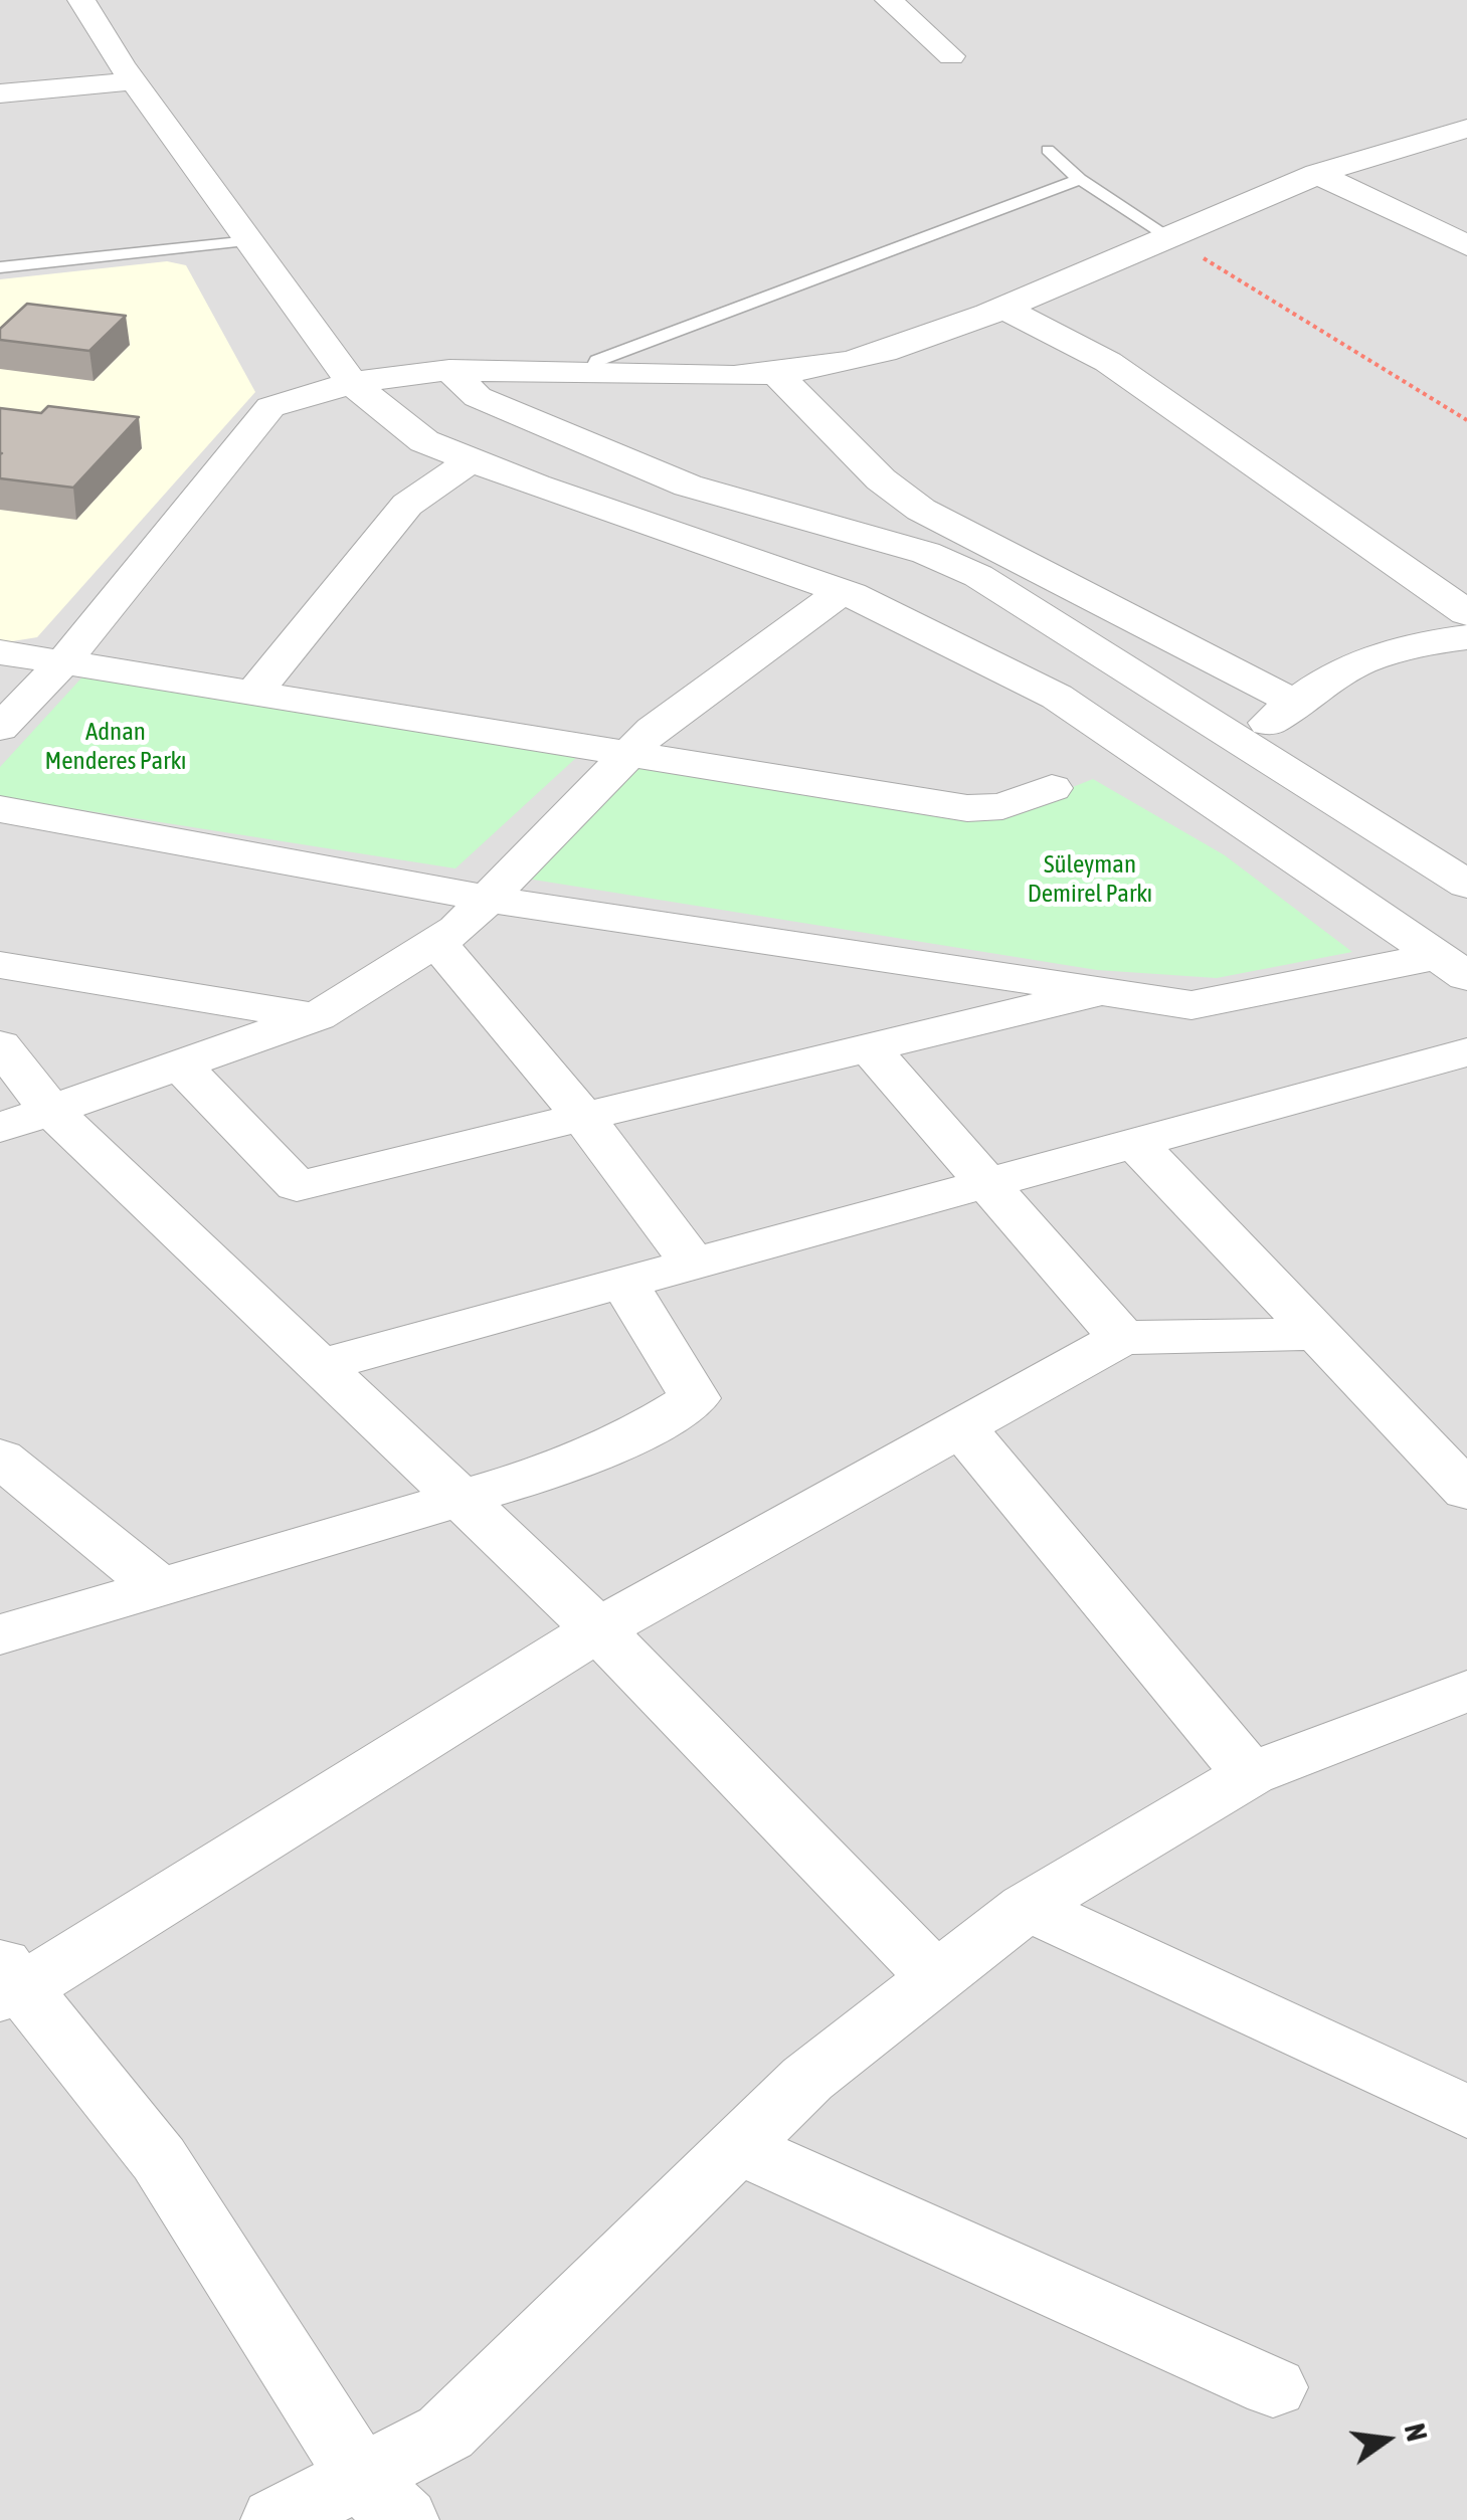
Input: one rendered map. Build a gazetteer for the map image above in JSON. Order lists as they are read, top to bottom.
{
  "parks": ["Adnan Menderes Parkı", "Süleyman Demirel Parkı"],
  "north": "right"
}
